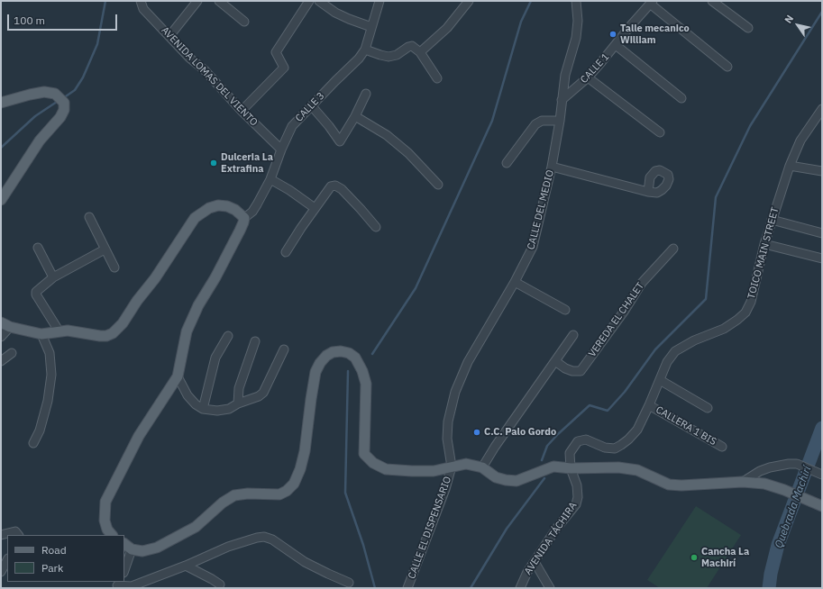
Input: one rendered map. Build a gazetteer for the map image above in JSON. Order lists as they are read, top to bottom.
{
  "streets": {
    "street": [
      "CALLE 1",
      "AVENIDA LOMAS DEL VIENTO",
      "CALLE 3",
      "CALLE DEL MEDIO",
      "TOICO MAIN STREET",
      "VEREDA EL CHALET",
      "CALLERA 1 BIS",
      "CALLE EL DISPENSARIO",
      "AVENIDA TÁCHIRA"
    ]
  },
  "crossings": [
    ["CALLE 1", "CALLE DEL MEDIO"],
    ["AVENIDA LOMAS DEL VIENTO", "CALLE 3"],
    ["CALLE DEL MEDIO", "CALLE EL DISPENSARIO"],
    ["TOICO MAIN STREET", "CALLERA 1 BIS"],
    ["TOICO MAIN STREET", "AVENIDA TÁCHIRA"]
  ],
  "water": ["Quebrada Machirí"],
  "places": [
    "Talle mecanico William",
    "Dulceria La Extrafina",
    "C.C. Palo Gordo",
    "Cancha La Machirí"
  ],
  "legend": ["Road", "Park"],
  "scale_bar": "100 m",
  "north": "top left"
}
